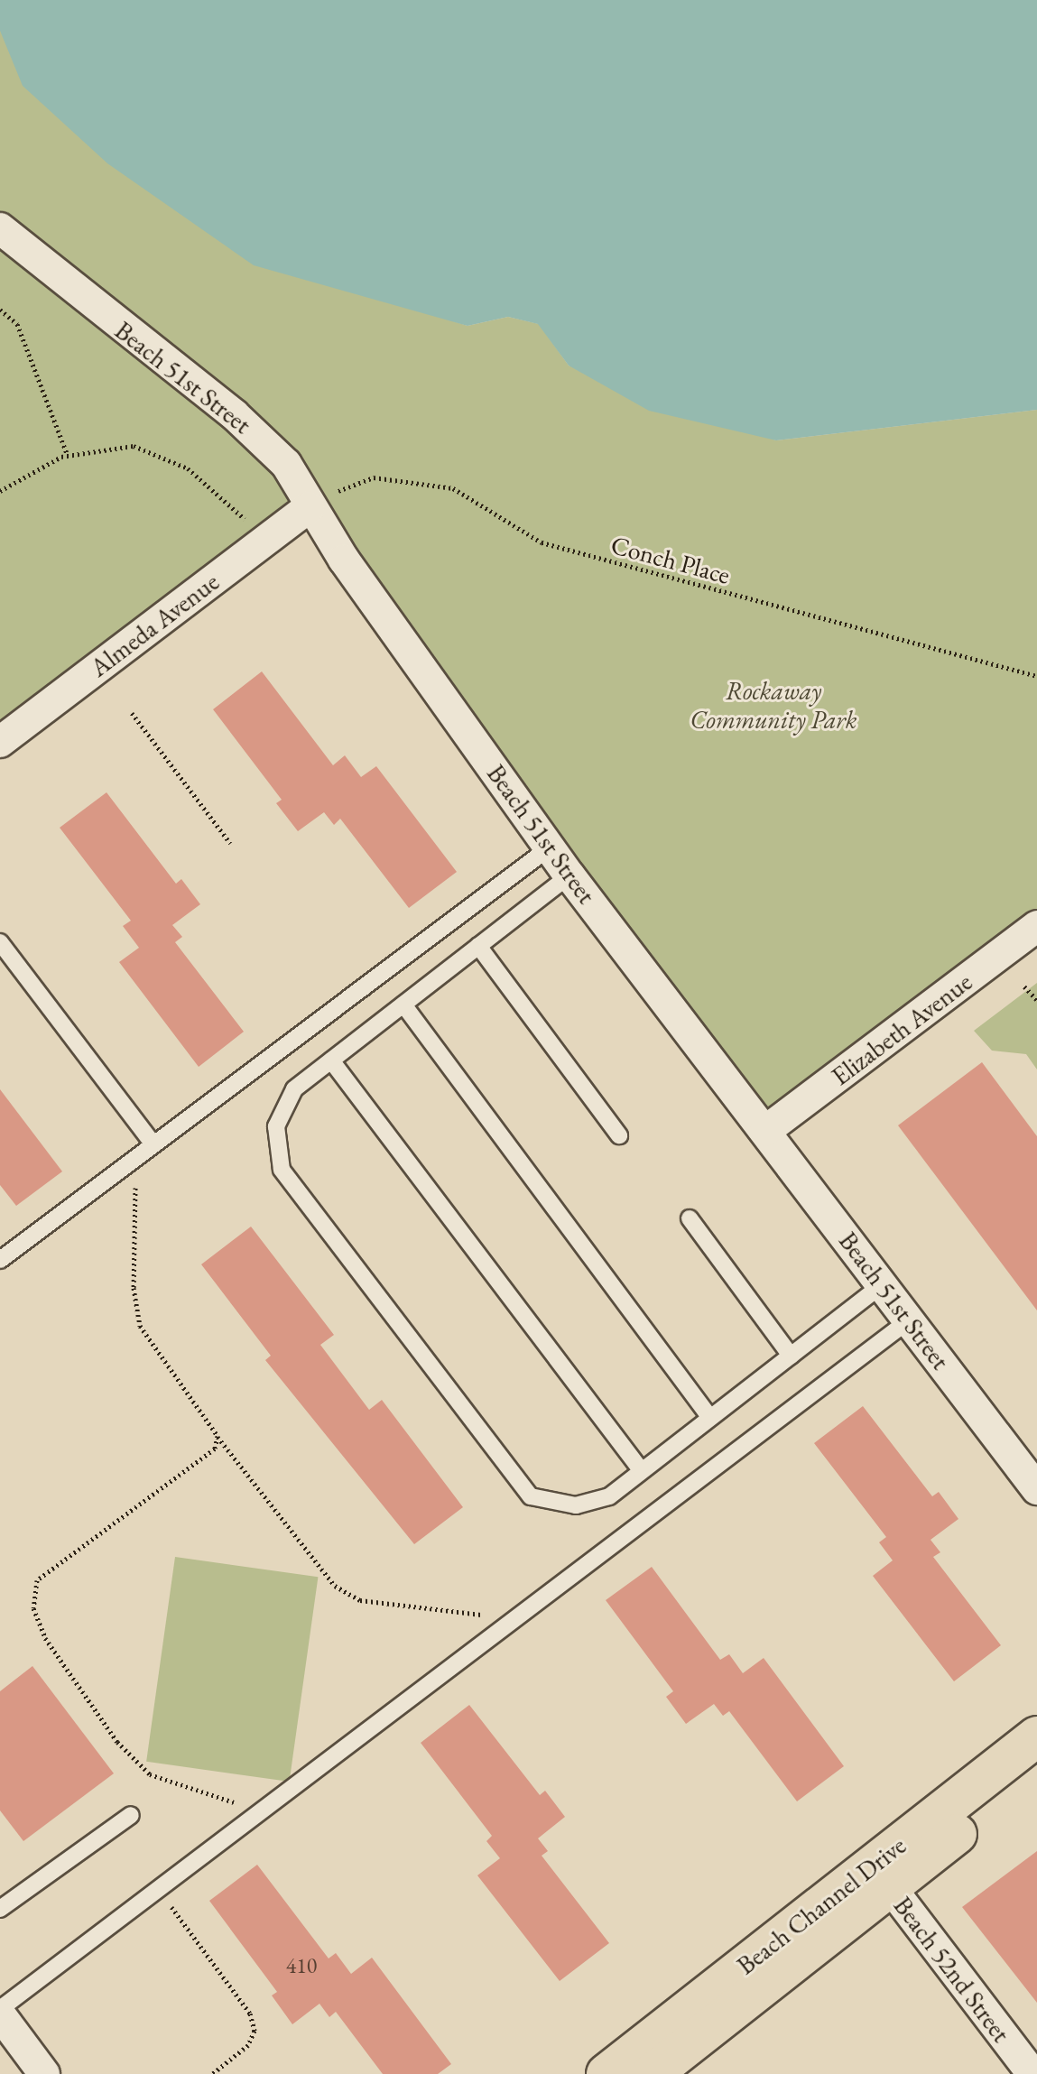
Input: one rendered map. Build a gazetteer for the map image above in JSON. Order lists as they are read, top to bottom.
{
  "streets": {
    "main road": ["Beach Channel Drive"],
    "street": [
      "Beach 51st Street",
      "Almeda Avenue",
      "Elizabeth Avenue",
      "Beach 52nd Street"
    ],
    "path": ["Conch Place"]
  },
  "crossings": [
    ["Beach 51st Street", "Conch Place"],
    ["Beach 51st Street", "Almeda Avenue"],
    ["Beach 51st Street", "Elizabeth Avenue"],
    ["Conch Place", "Almeda Avenue"],
    ["Beach Channel Drive", "Beach 52nd Street"]
  ],
  "parks": ["Rockaway Community Park"],
  "house_numbers": ["410"]
}
